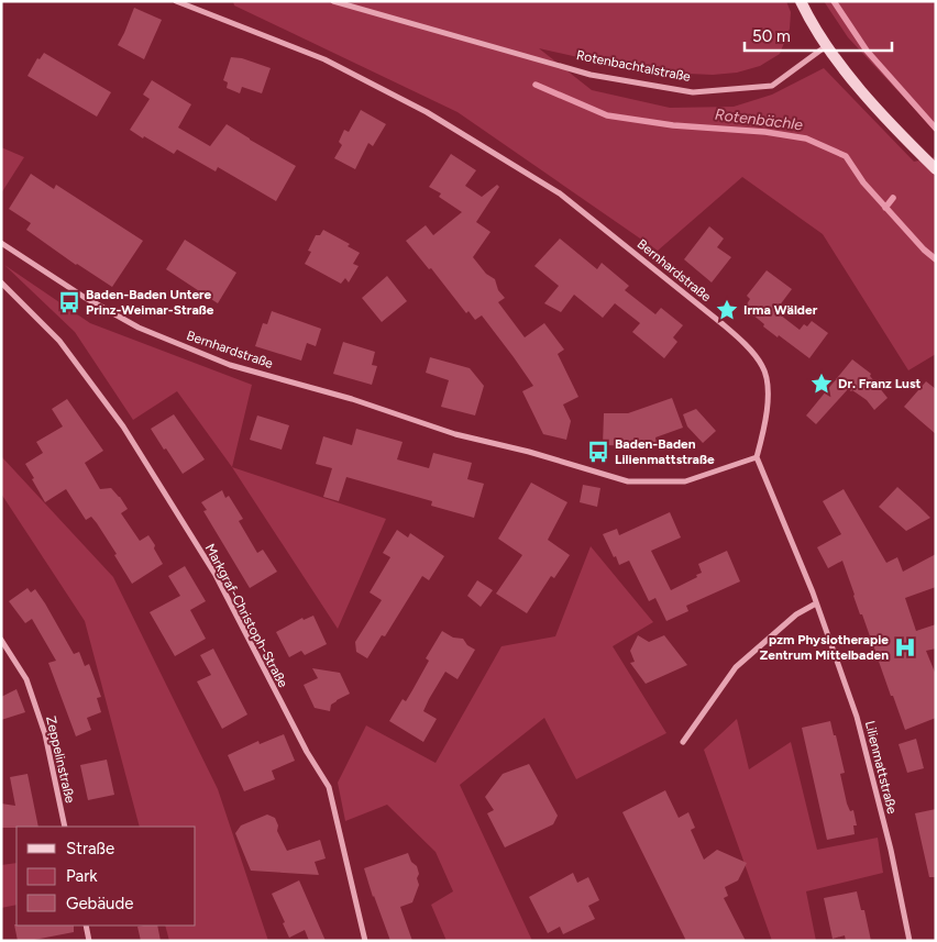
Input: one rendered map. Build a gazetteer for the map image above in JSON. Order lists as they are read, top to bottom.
{
  "streets": {
    "street": [
      "Rotenbachtalstraße",
      "Bernhardstraße",
      "Markgraf-Christoph-Straße",
      "Zeppelinstraße",
      "Lilienmattstraße"
    ]
  },
  "crossings": [
    ["Bernhardstraße", "Lilienmattstraße"]
  ],
  "water": ["Rotenbächle"],
  "places": {
    "bus stop": ["Baden-Baden Untere Prinz-Weimar-Straße", "Baden-Baden Lilienmattstraße"],
    "place": ["Irma Wälder", "Dr. Franz Lust"],
    "hospital": ["pzm Physiotherapie Zentrum Mittelbaden"]
  },
  "legend": ["Straße", "Park", "Gebäude"],
  "scale_bar": "50 m"
}
